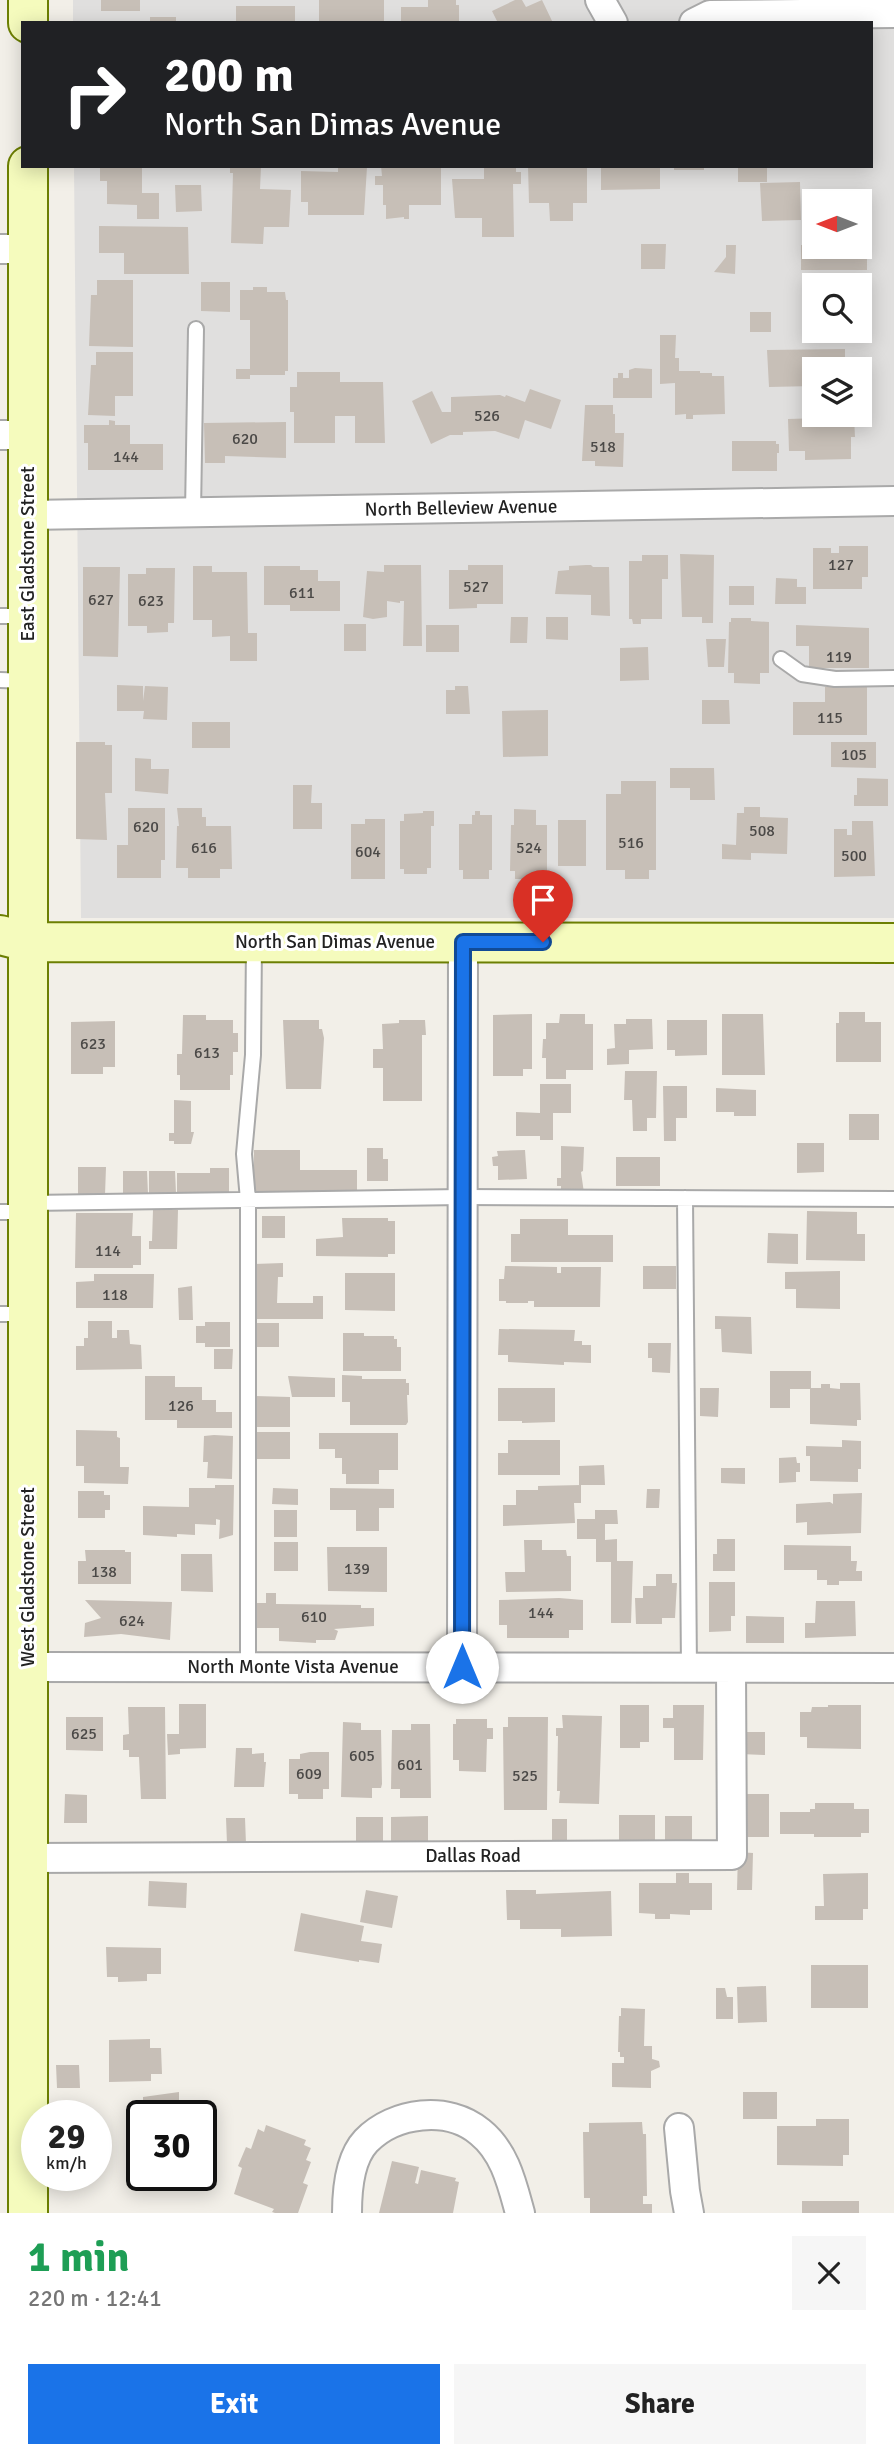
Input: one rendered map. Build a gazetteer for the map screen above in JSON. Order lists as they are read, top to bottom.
{
  "streets": {
    "main road": ["East Gladstone Street", "North San Dimas Avenue", "West Gladstone Street"],
    "street": ["North Belleview Avenue", "North Monte Vista Avenue", "Dallas Road"]
  },
  "crossings": [
    ["North Belleview Avenue", "East Gladstone Street"],
    ["East Gladstone Street", "North San Dimas Avenue"],
    ["East Gladstone Street", "West Gladstone Street"],
    ["North San Dimas Avenue", "West Gladstone Street"],
    ["West Gladstone Street", "North Monte Vista Avenue"],
    ["West Gladstone Street", "Dallas Road"],
    ["North Monte Vista Avenue", "Dallas Road"]
  ],
  "house_numbers": [
    "526",
    "620",
    "518",
    "144",
    "127",
    "527",
    "611",
    "627",
    "623",
    "119",
    "115",
    "105",
    "620",
    "508",
    "516",
    "616",
    "524",
    "604",
    "500",
    "623",
    "613",
    "114",
    "118",
    "126",
    "139",
    "138",
    "144",
    "610",
    "624",
    "625",
    "605",
    "601",
    "609",
    "525"
  ],
  "north": "left",
  "page": {
    "turn": ["200 m", "North San Dimas Avenue"],
    "speed": "29 km/h",
    "limit": "30",
    "heading": ["1 min", "220 m · 12:41"],
    "buttons": ["Exit", "Share"]
  }
}
